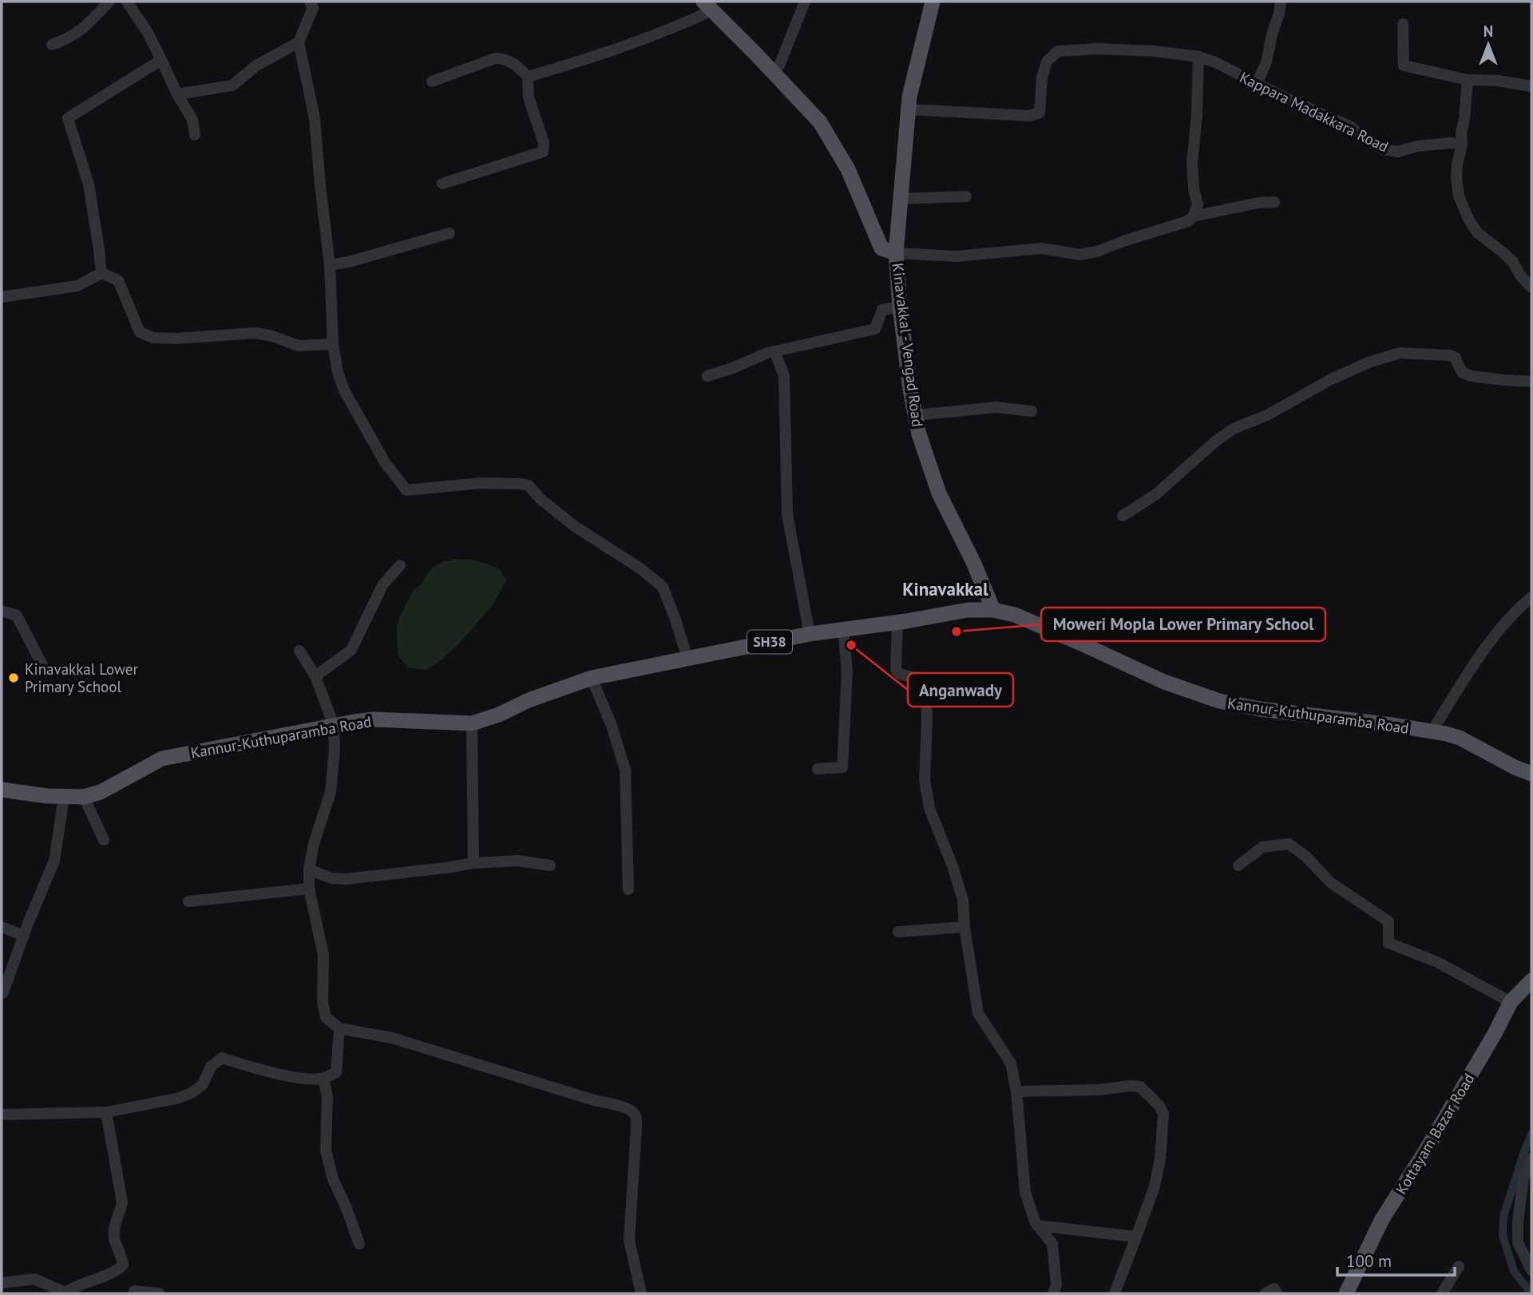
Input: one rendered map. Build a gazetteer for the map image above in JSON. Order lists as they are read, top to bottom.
{
  "streets": {
    "main road": [
      "Kinavakkal - Vengad Road",
      "SH38",
      "Kannur-Kuthuparamba Road",
      "Kottayam Bazar Road"
    ],
    "street": ["Kappara Madakkara Road"]
  },
  "crossings": [
    ["Kappara Madakkara Road", "Kinavakkal - Vengad Road"],
    ["Kinavakkal - Vengad Road", "Kannur-Kuthuparamba Road"]
  ],
  "districts": ["Kinavakkal"],
  "places": ["Moweri Mopla Lower Primary School", "Anganwady", "Kinavakkal Lower Primary School"],
  "scale_bar": "100 m",
  "north": "top"
}
